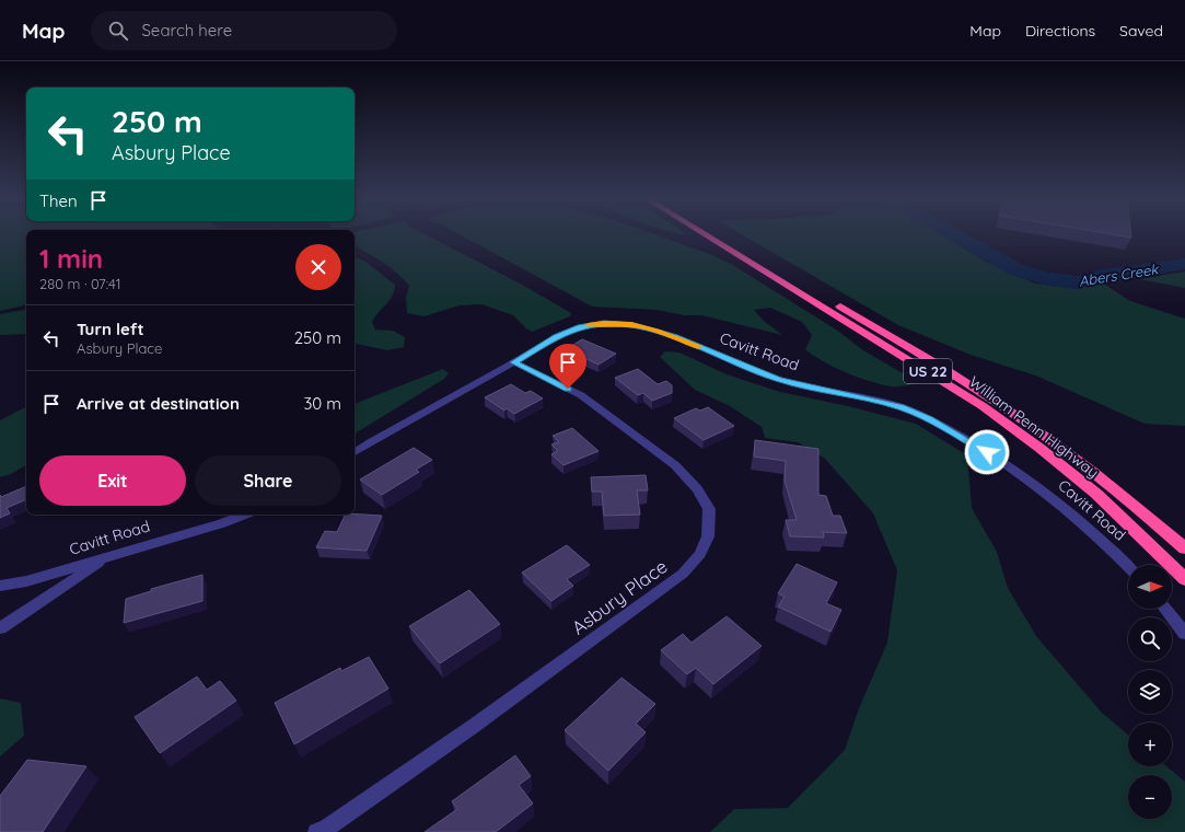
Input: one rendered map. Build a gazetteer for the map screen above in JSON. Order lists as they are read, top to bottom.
{
  "streets": {
    "highway": ["US 22", "William Penn Highway"],
    "street": ["Cavitt Road", "Asbury Place"]
  },
  "crossings": [
    ["Cavitt Road", "Asbury Place"]
  ],
  "water": ["Abers Creek"],
  "north": "right",
  "page": {
    "header": "Map",
    "search": "Search here",
    "nav": ["Map", "Directions", "Saved"],
    "turn": ["250 m", "Asbury Place"],
    "then": "Then",
    "heading": ["1 min", "280 m · 07:41"],
    "list": [
      {
        "name": "Turn left",
        "note": "Asbury Place",
        "value": "250 m"
      },
      {
        "name": "Arrive at destination",
        "value": "30 m"
      }
    ],
    "buttons": ["Exit", "Share"],
    "map_buttons": ["+", "−"]
  }
}
